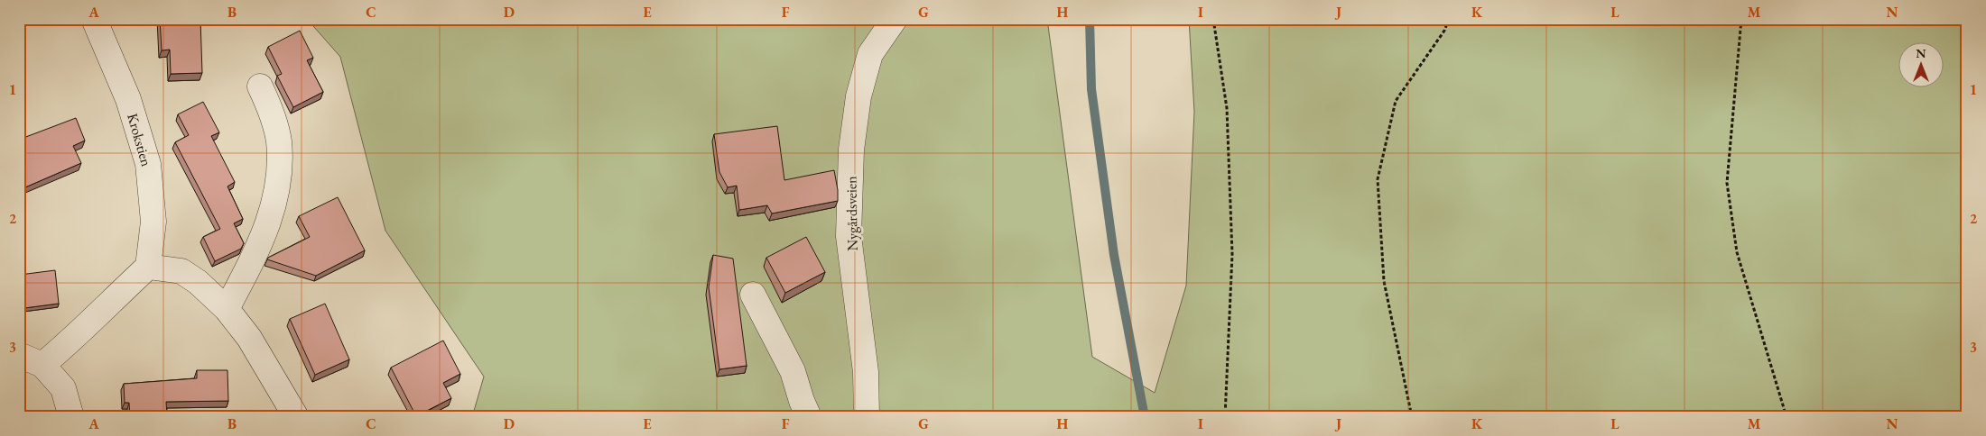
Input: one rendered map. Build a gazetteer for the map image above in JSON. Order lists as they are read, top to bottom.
{
  "streets": {
    "street": ["Krokstien", "Nygårdsveien"]
  },
  "north": "top",
  "grid": {
    "columns": [
      "A",
      "B",
      "C",
      "D",
      "E",
      "F",
      "G",
      "H",
      "I",
      "J",
      "K",
      "L",
      "M",
      "N"
    ],
    "rows": ["1", "2", "3"]
  }
}
